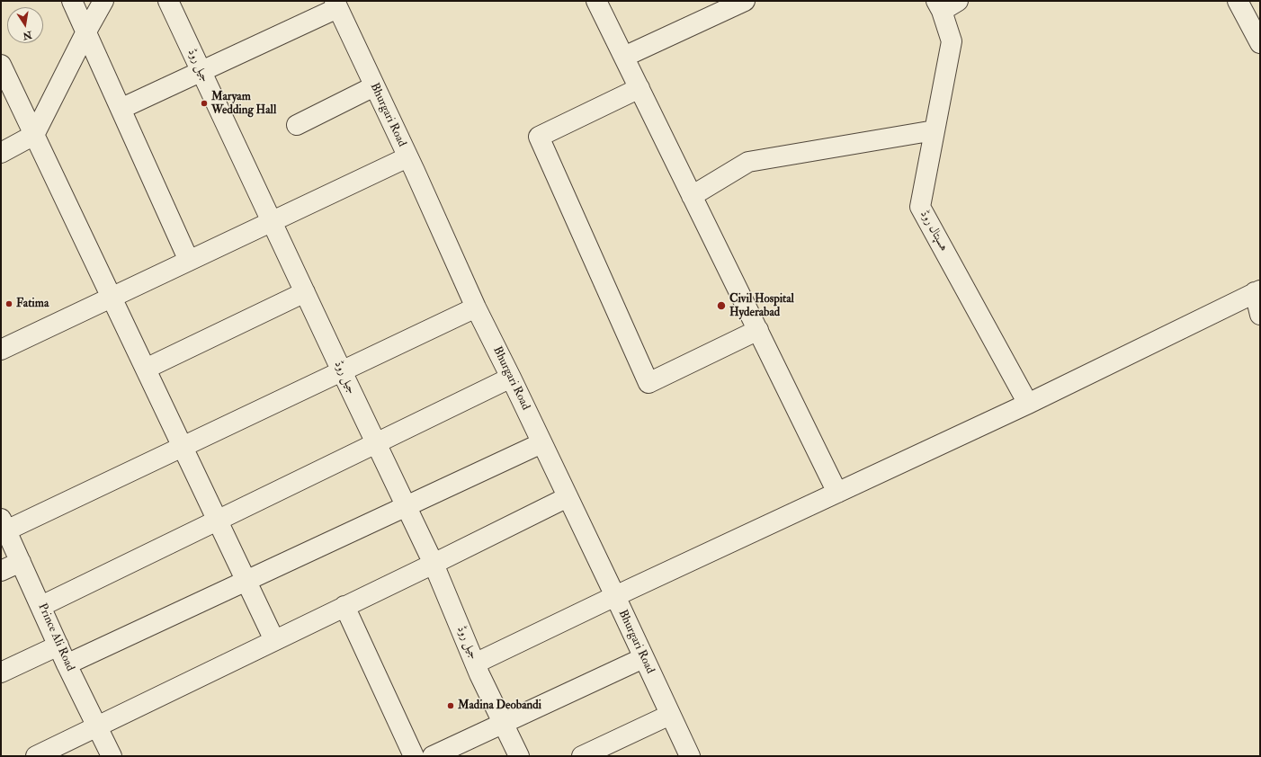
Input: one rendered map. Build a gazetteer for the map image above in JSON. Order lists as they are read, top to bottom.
{
  "streets": {
    "street": [
      "جیل روڈ",
      "Bhurgari Road",
      "ہسپتال روڈ",
      "Prince Ali Road"
    ]
  },
  "places": [
    "Maryam Wedding Hall",
    "Fatima",
    "Civil Hospital Hyderabad",
    "Madina Deobandi"
  ],
  "north": "bottom"
}
